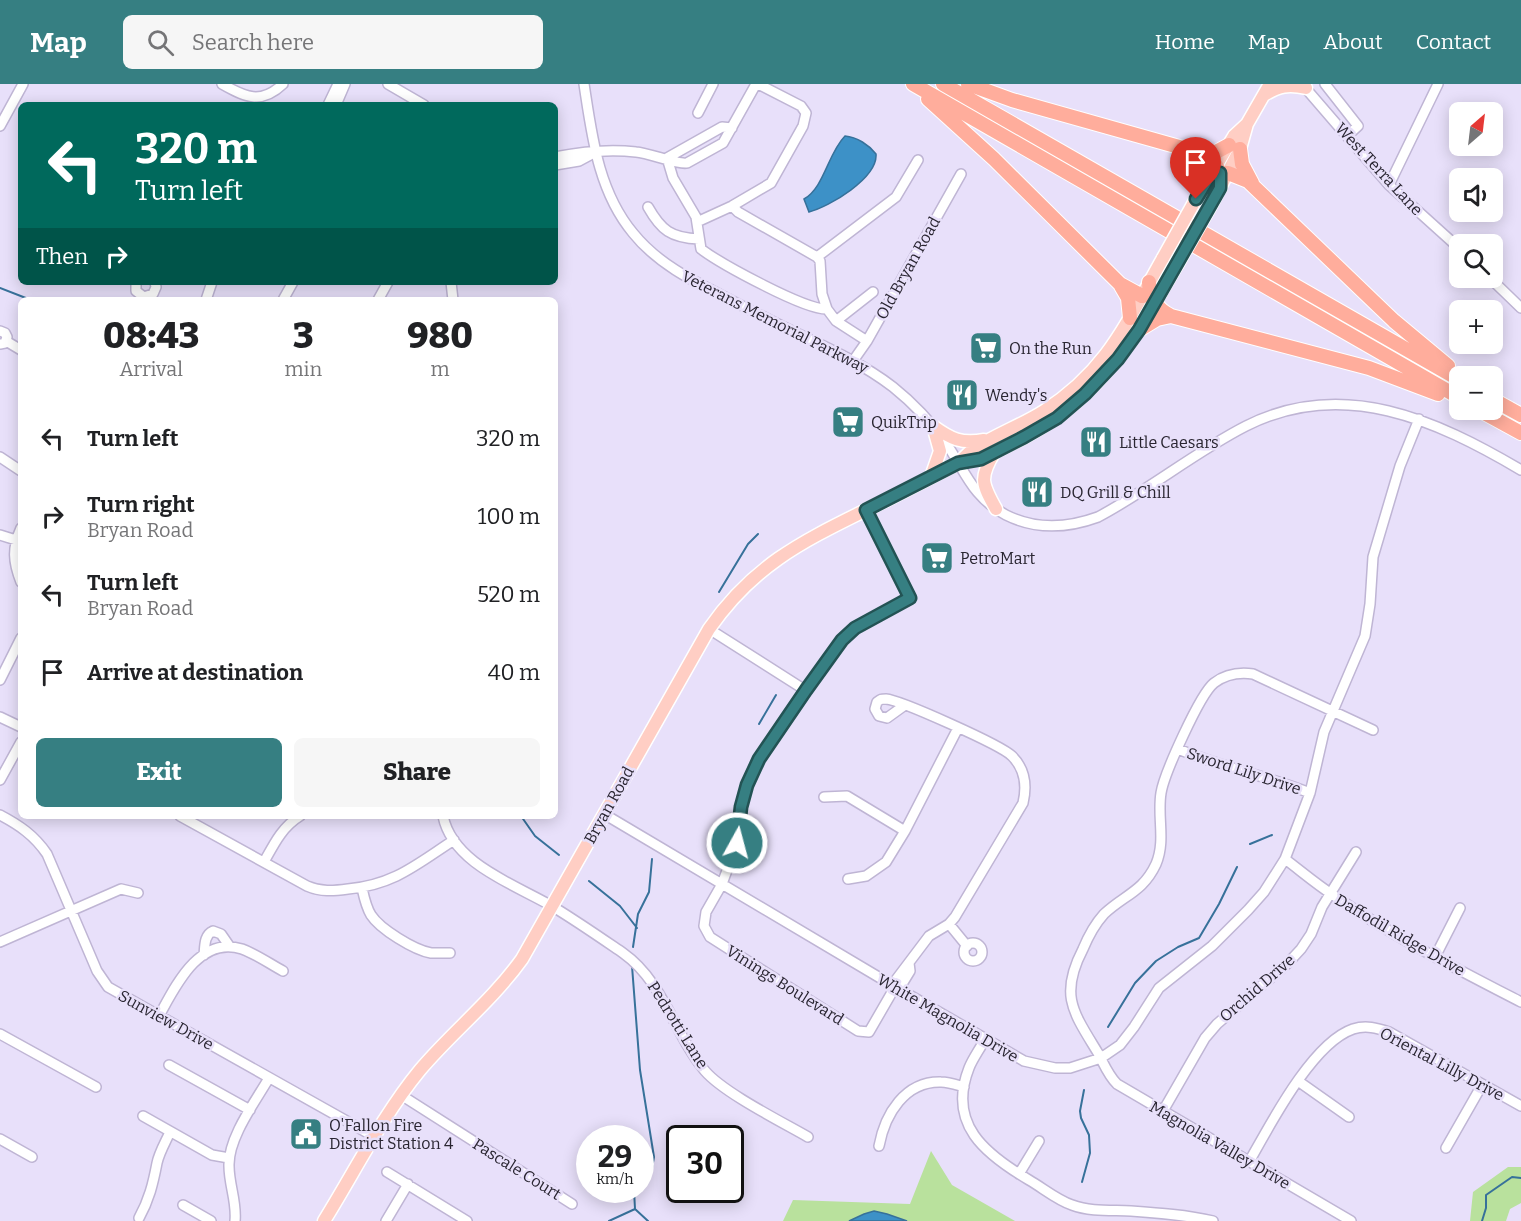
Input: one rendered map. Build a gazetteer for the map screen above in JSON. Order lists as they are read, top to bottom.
{
  "streets": {
    "main road": ["Bryan Road"],
    "street": [
      "West Terra Lane",
      "Old Bryan Road",
      "Veterans Memorial Parkway",
      "Sword Lily Drive",
      "Daffodil Ridge Drive",
      "Vinings Boulevard",
      "Orchid Drive",
      "White Magnolia Drive",
      "Sunview Drive",
      "Pedrotti Lane",
      "Oriental Lilly Drive",
      "Magnolia Valley Drive",
      "Pascale Court"
    ]
  },
  "crossings": [
    ["Old Bryan Road", "Veterans Memorial Parkway"],
    ["Veterans Memorial Parkway", "Bryan Road"],
    ["Veterans Memorial Parkway", "White Magnolia Drive"],
    ["Sword Lily Drive", "White Magnolia Drive"],
    ["Sword Lily Drive", "Magnolia Valley Drive"],
    ["Bryan Road", "White Magnolia Drive"],
    ["Bryan Road", "Sunview Drive"],
    ["Bryan Road", "Pedrotti Lane"],
    ["Bryan Road", "Pascale Court"],
    ["Daffodil Ridge Drive", "Orchid Drive"],
    ["Daffodil Ridge Drive", "White Magnolia Drive"],
    ["Vinings Boulevard", "White Magnolia Drive"],
    ["Orchid Drive", "Magnolia Valley Drive"],
    ["White Magnolia Drive", "Magnolia Valley Drive"],
    ["Oriental Lilly Drive", "Magnolia Valley Drive"]
  ],
  "places": {
    "supermarket": ["On the Run", "QuikTrip", "PetroMart"],
    "restaurant": ["Wendy's", "Little Caesars", "DQ Grill & Chill"],
    "public building": ["O'Fallon Fire District Station 4"]
  },
  "north": "top right",
  "page": {
    "header": "Map",
    "search": "Search here",
    "nav": [
      "Home",
      "Map",
      "About",
      "Contact"
    ],
    "map_buttons": ["+", "−"],
    "turn": ["320 m", "Turn left"],
    "then": "Then",
    "eta": [
      "08:43",
      "Arrival",
      "3",
      "min",
      "980",
      "m"
    ],
    "list": [
      {
        "name": "Turn left",
        "value": "320 m"
      },
      {
        "name": "Turn right",
        "note": "Bryan Road",
        "value": "100 m"
      },
      {
        "name": "Turn left",
        "note": "Bryan Road",
        "value": "520 m"
      },
      {
        "name": "Arrive at destination",
        "value": "40 m"
      }
    ],
    "buttons": ["Exit", "Share"],
    "speed": "29 km/h",
    "limit": "30"
  }
}
